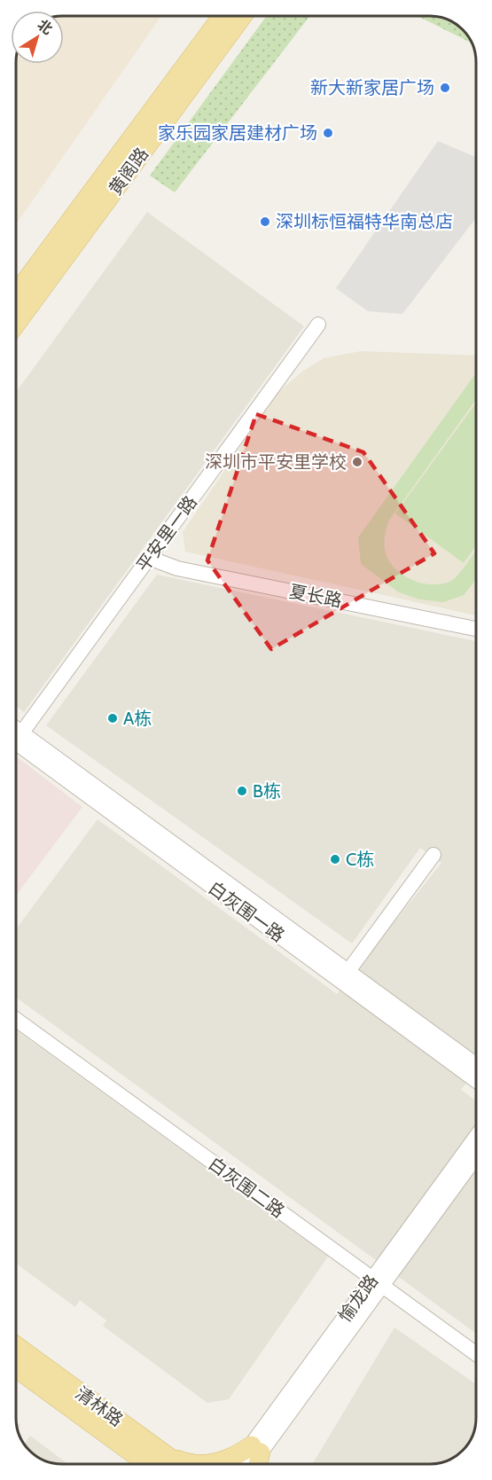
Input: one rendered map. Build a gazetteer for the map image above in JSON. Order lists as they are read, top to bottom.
{
  "streets": {
    "main road": ["黄阁路", "清林路"],
    "street": [
      "平安里一路",
      "夏长路",
      "白灰围一路",
      "白灰围二路",
      "愉龙路"
    ]
  },
  "crossings": [
    ["平安里一路", "夏长路"],
    ["白灰围二路", "愉龙路"]
  ],
  "places": [
    "新大新家居广场",
    "家乐园家居建材广场",
    "深圳标恒福特华南总店",
    "深圳市平安里学校",
    "A栋",
    "B栋",
    "C栋"
  ],
  "north": "top right"
}
